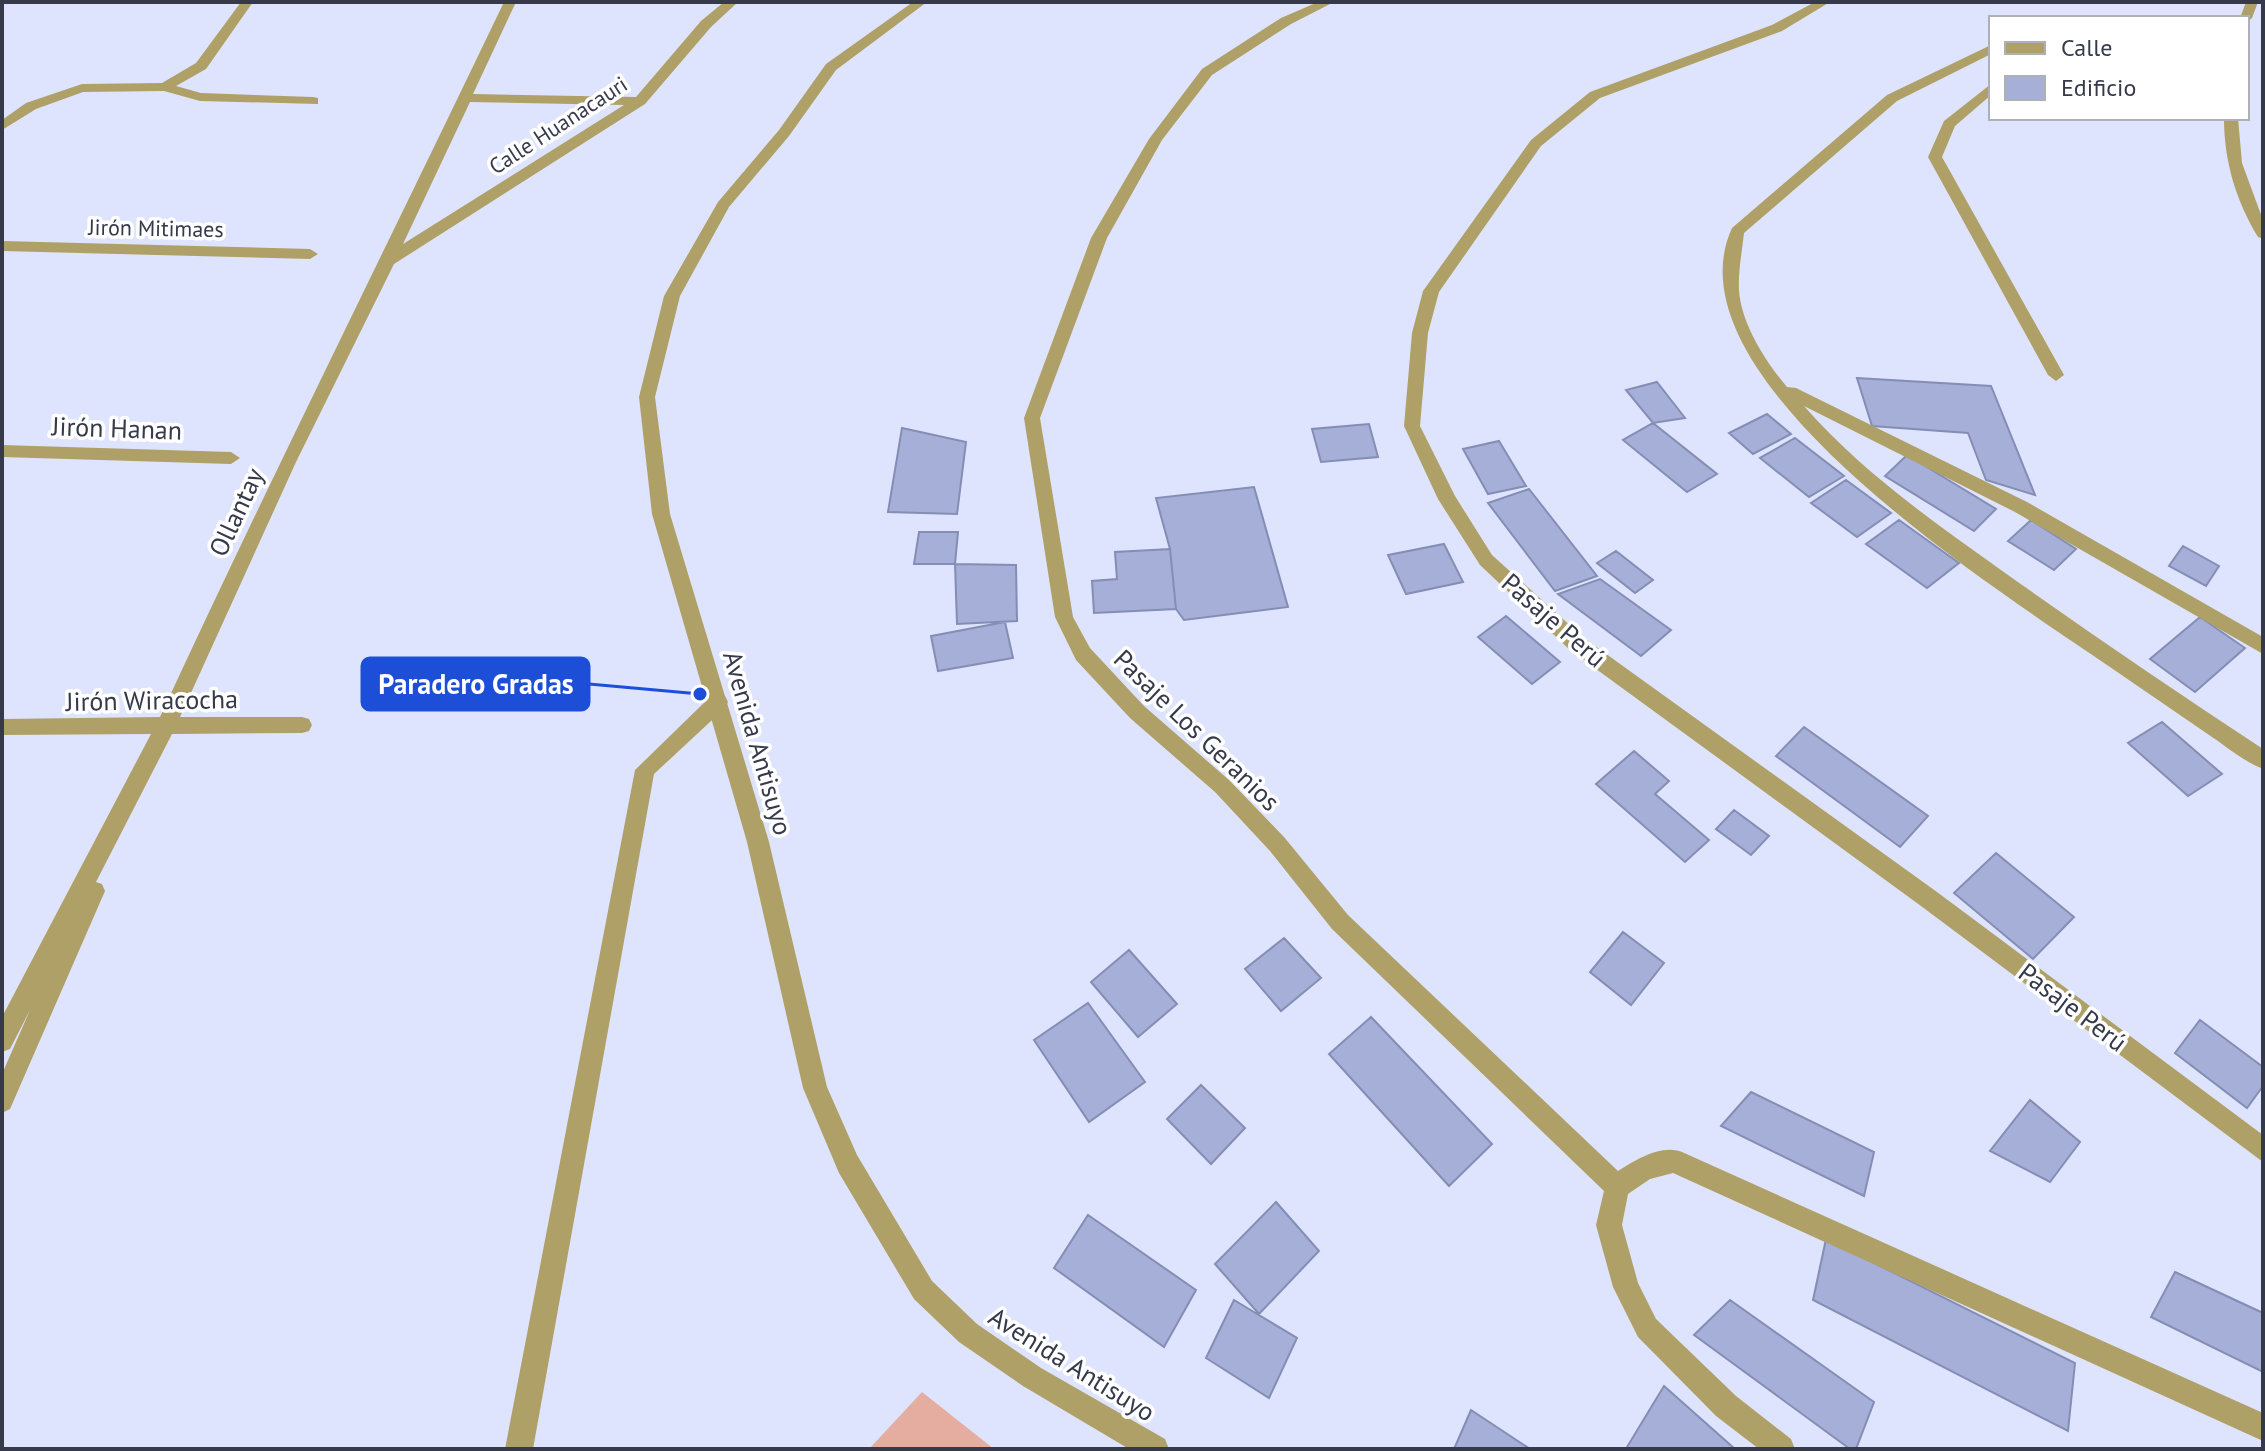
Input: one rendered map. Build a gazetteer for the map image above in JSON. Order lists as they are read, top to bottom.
{
  "streets": {
    "street": [
      "Calle Huanacauri",
      "Jirón Mitimaes",
      "Jirón Hanan",
      "Ollantay",
      "Pasaje Perú",
      "Jirón Wiracocha",
      "Pasaje Los Geranios",
      "Avenida Antisuyo"
    ]
  },
  "crossings": [
    ["Calle Huanacauri", "Ollantay"],
    ["Ollantay", "Jirón Wiracocha"]
  ],
  "places": ["Paradero Gradas"],
  "legend": ["Calle", "Edificio"]
}
